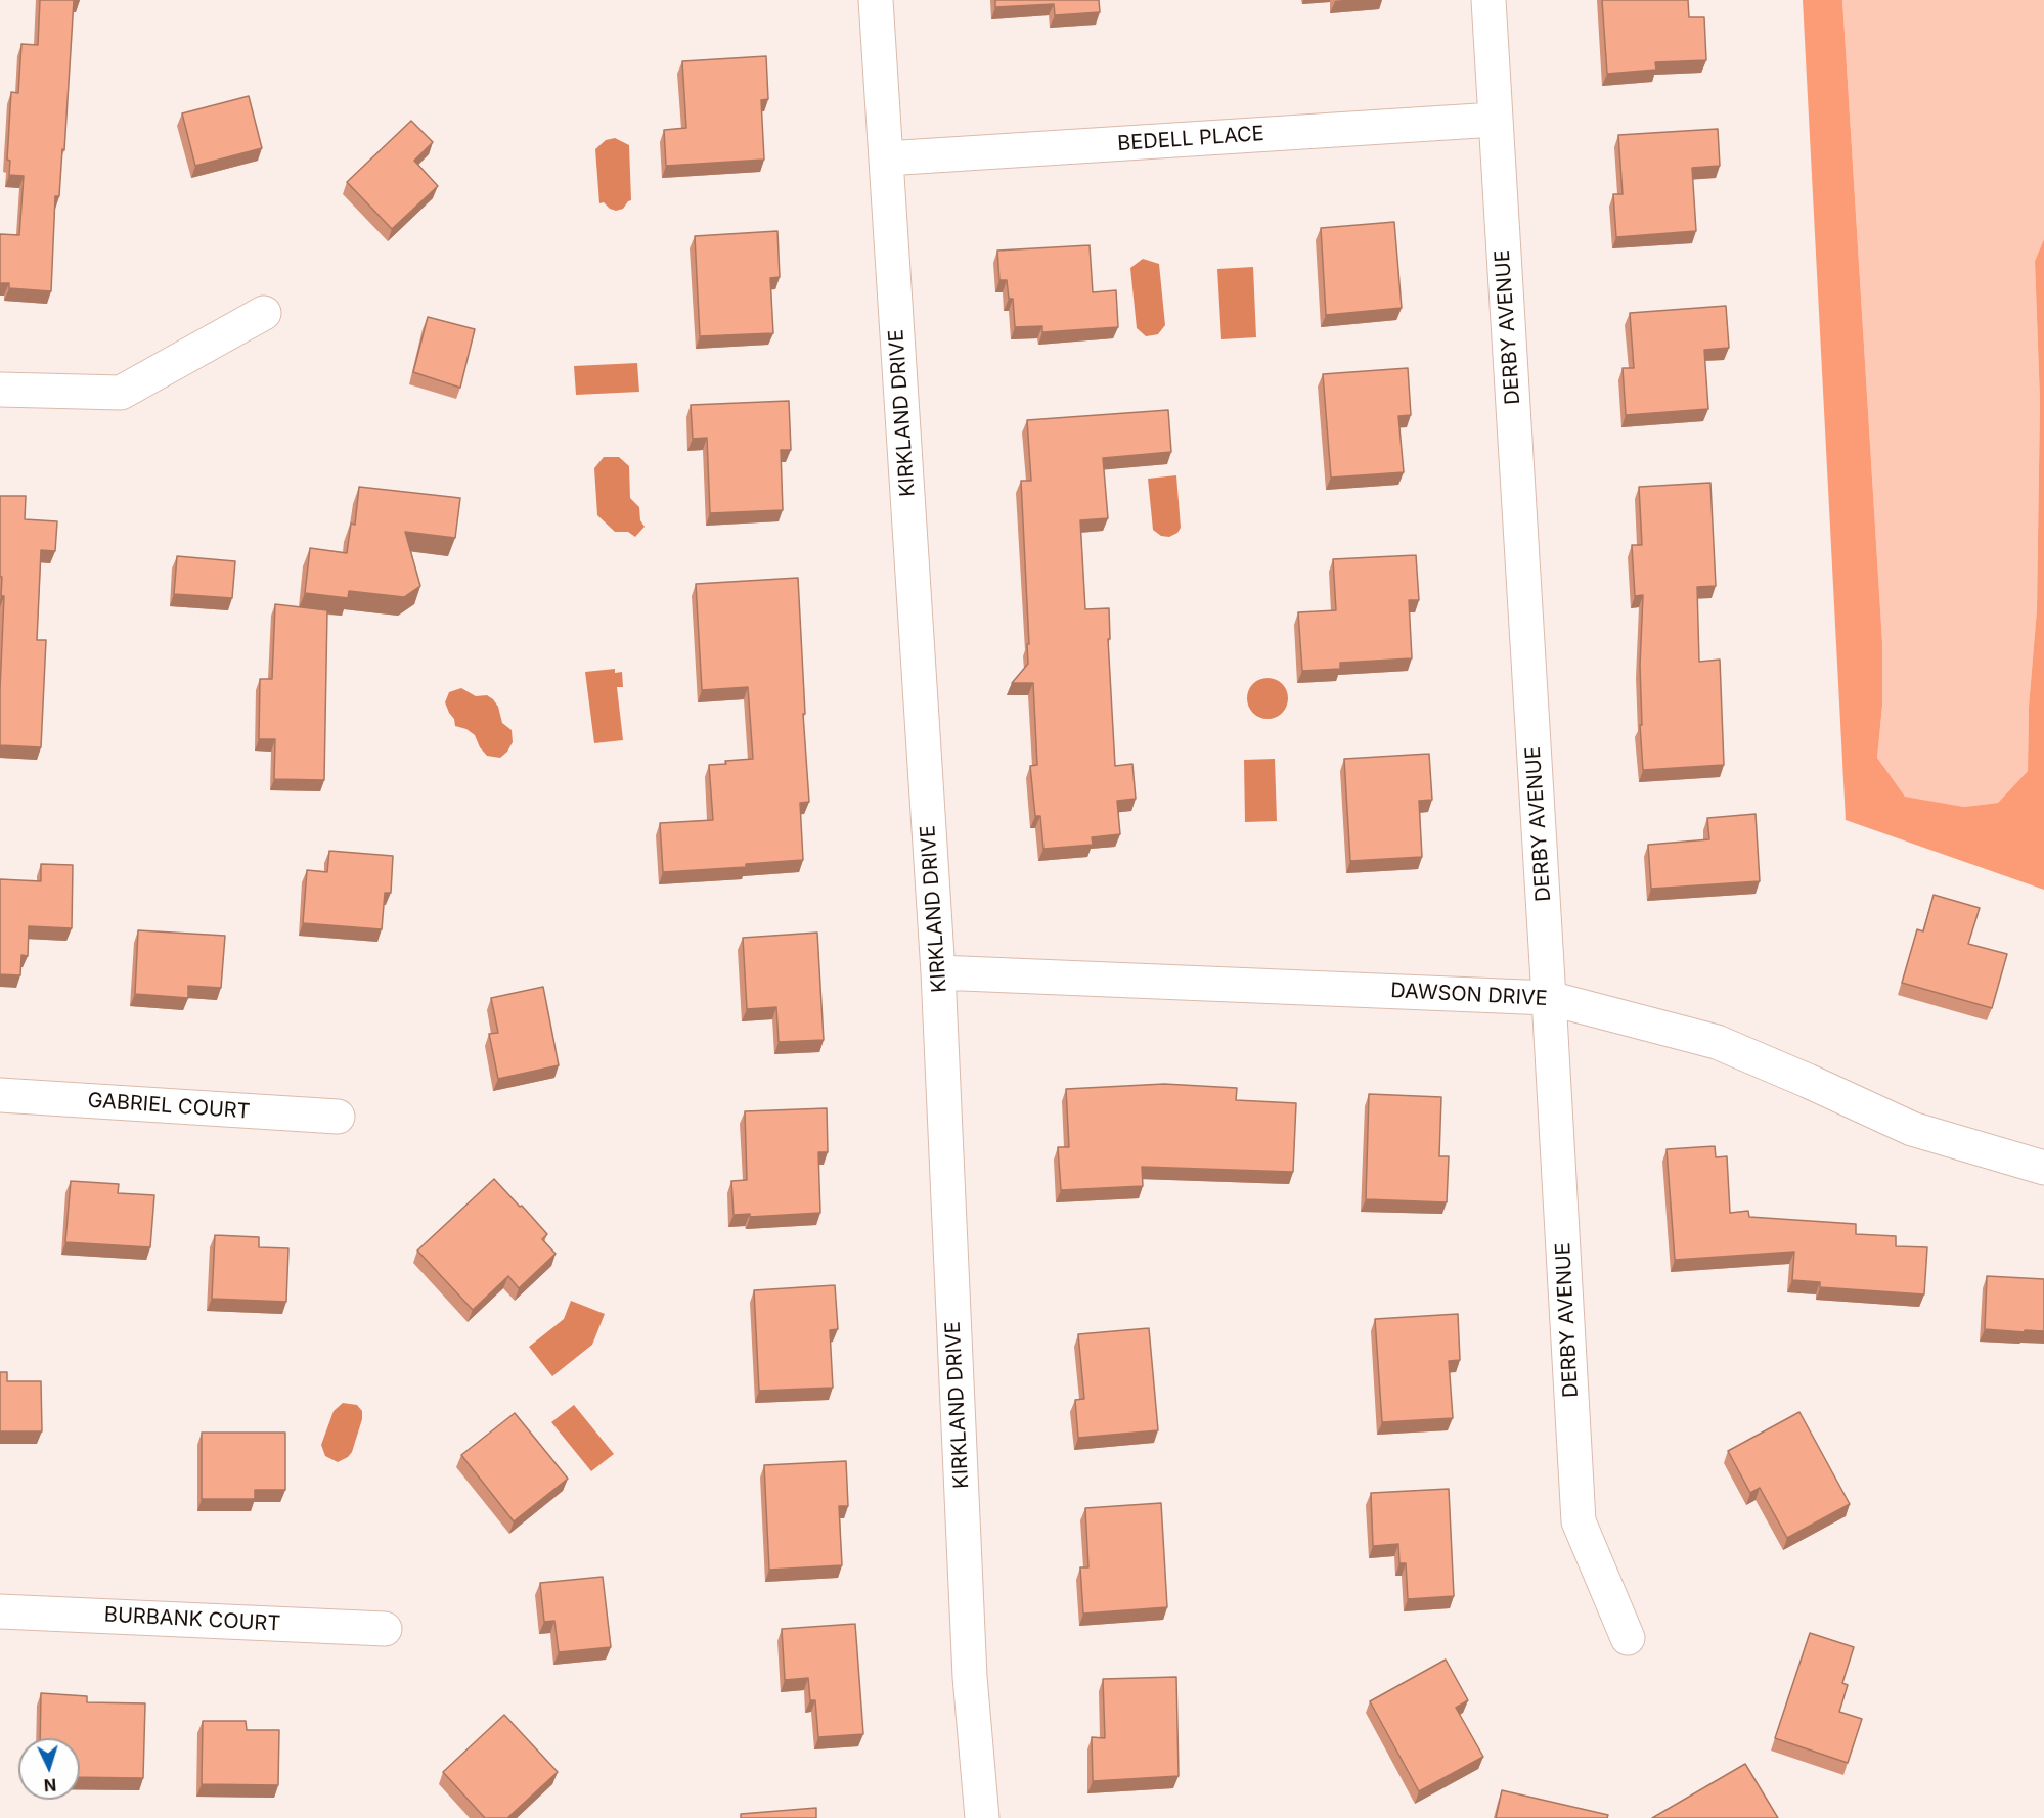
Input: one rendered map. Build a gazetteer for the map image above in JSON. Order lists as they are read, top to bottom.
{
  "streets": {
    "street": [
      "BEDELL PLACE",
      "DERBY AVENUE",
      "KIRKLAND DRIVE",
      "DAWSON DRIVE",
      "GABRIEL COURT",
      "BURBANK COURT"
    ]
  },
  "crossings": [
    ["BEDELL PLACE", "DERBY AVENUE"],
    ["BEDELL PLACE", "KIRKLAND DRIVE"],
    ["DERBY AVENUE", "DAWSON DRIVE"],
    ["KIRKLAND DRIVE", "DAWSON DRIVE"]
  ],
  "north": "bottom"
}
